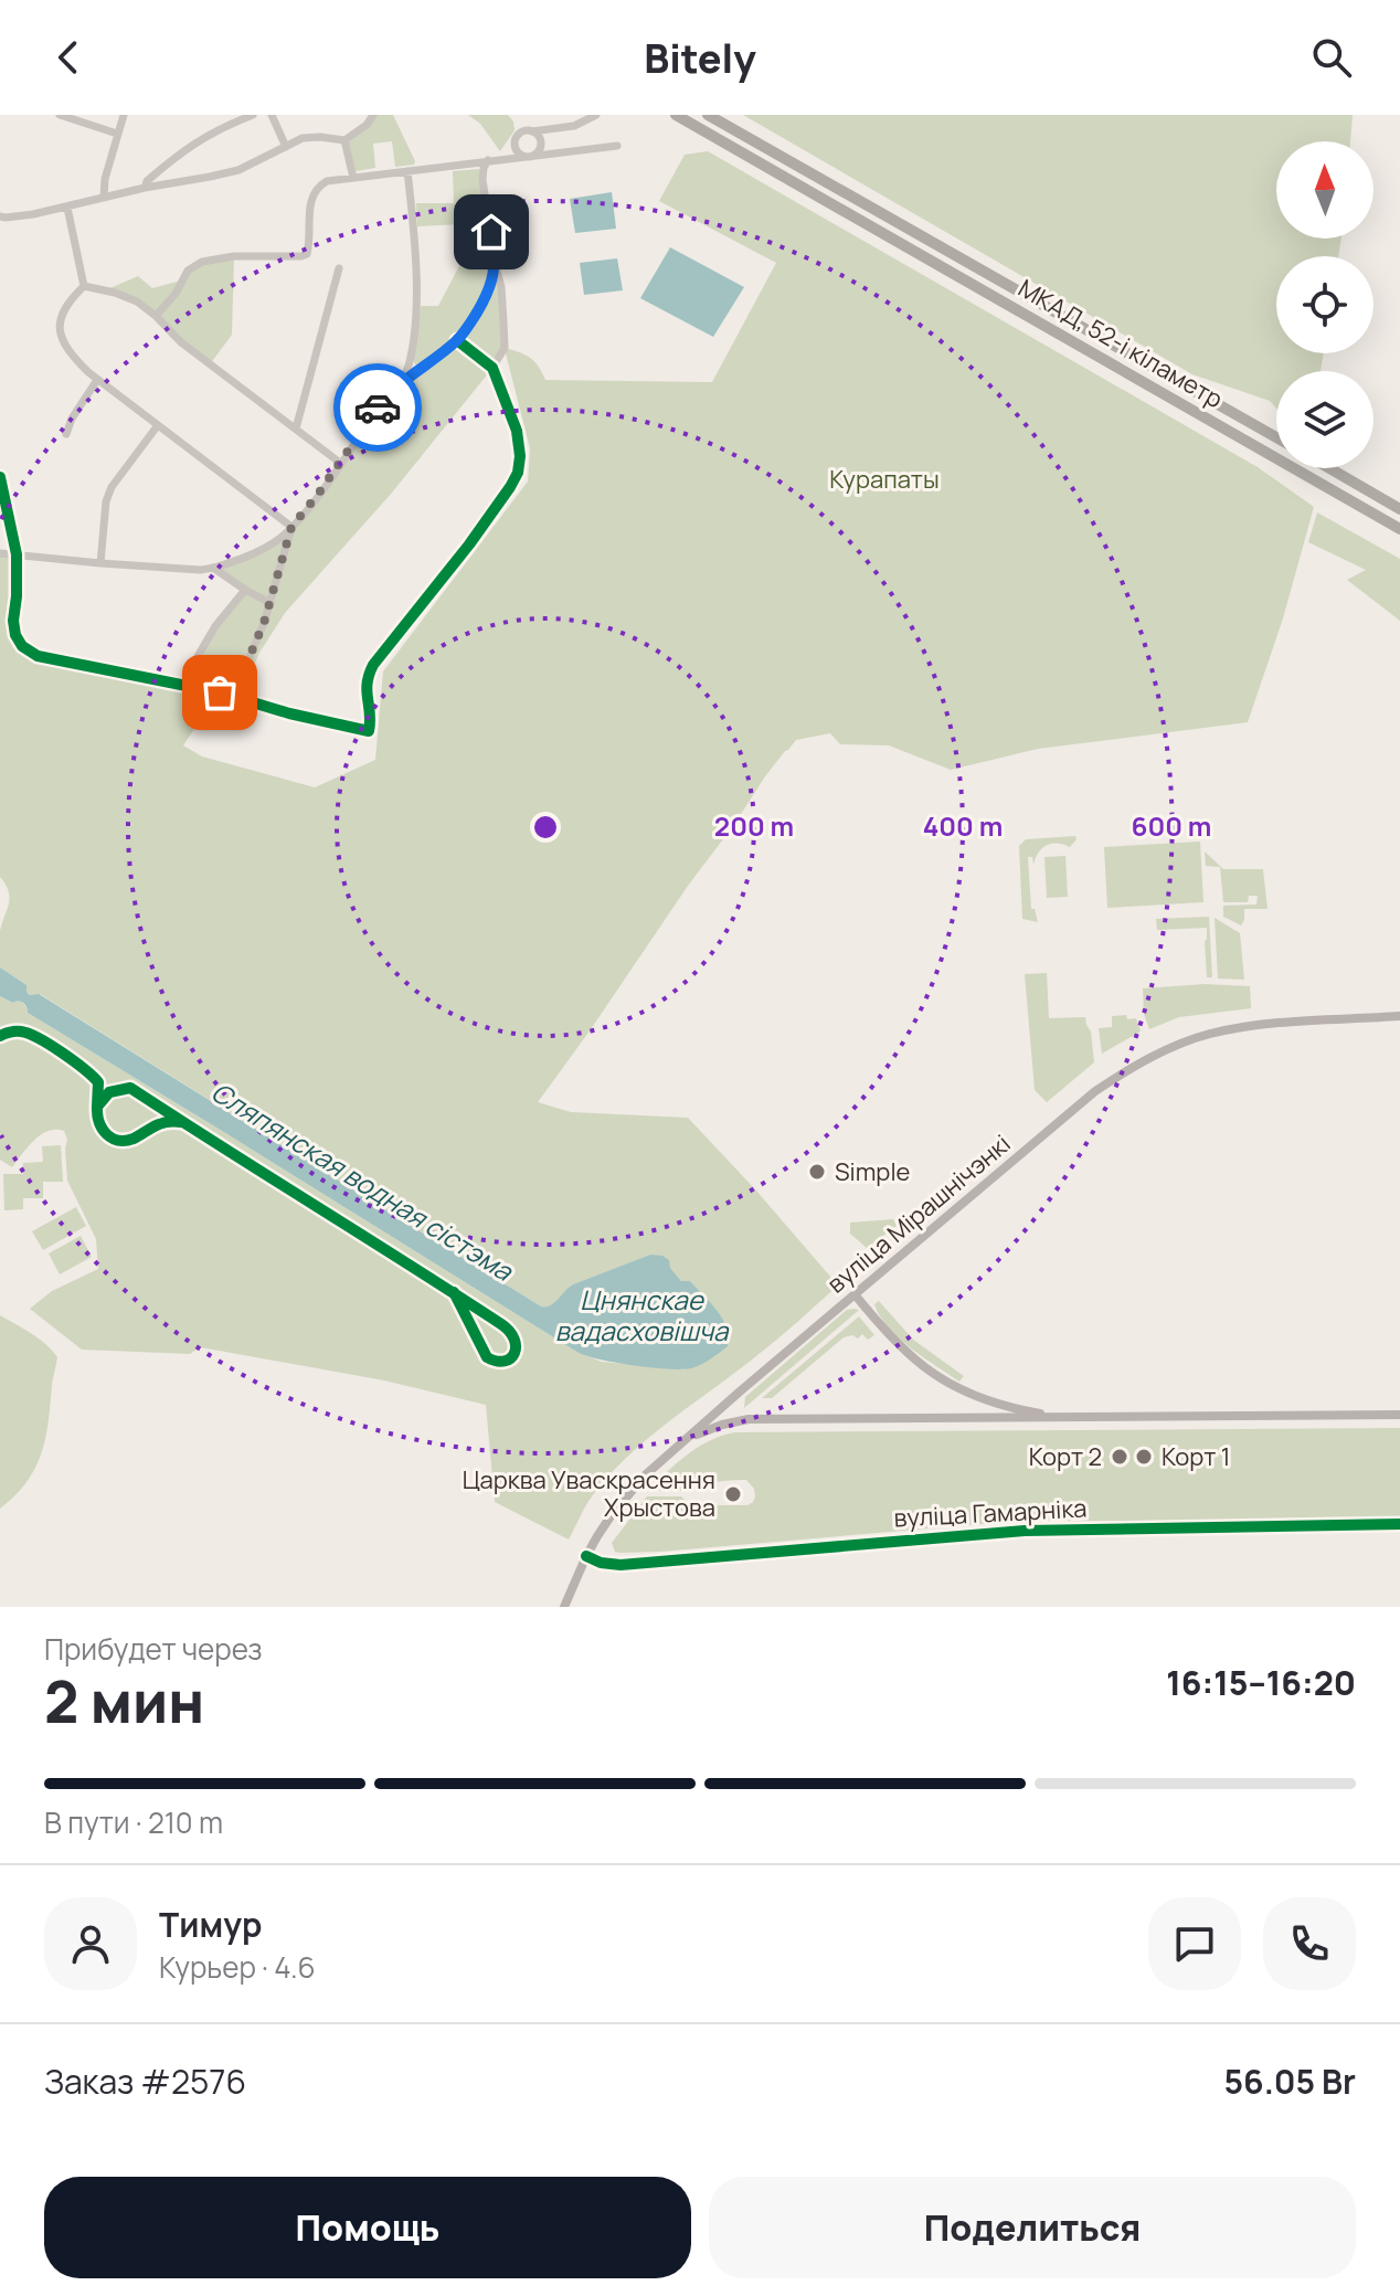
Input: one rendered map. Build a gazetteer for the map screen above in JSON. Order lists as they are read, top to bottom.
{
  "streets": {
    "highway": ["МКАД, 52-і кіламетр"],
    "main road": ["вуліца Мірашнічэнкі"],
    "street": ["вуліца Гамарніка"]
  },
  "crossings": [
    ["вуліца Мірашнічэнкі", "вуліца Гамарніка"]
  ],
  "water": ["Сляпянская водная сістэма", "Цнянскае вадасховішча"],
  "parks": ["Курапаты"],
  "places": [
    "Simple",
    "Корт 2",
    "Корт 1",
    "Царква Уваскрасення Хрыстова"
  ],
  "north": "top",
  "page": {
    "header": "Bitely",
    "heading": ["2 мин", "Прибудет через", "16:15–16:20"],
    "panel": [
      "Тимур",
      "Курьер · 4.6",
      "Заказ #2576",
      "56.05 Br"
    ],
    "bar": "В пути · 210 m",
    "buttons": ["Помощь", "Поделиться"]
  },
  "rings": ["200 m", "400 m", "600 m"]
}
